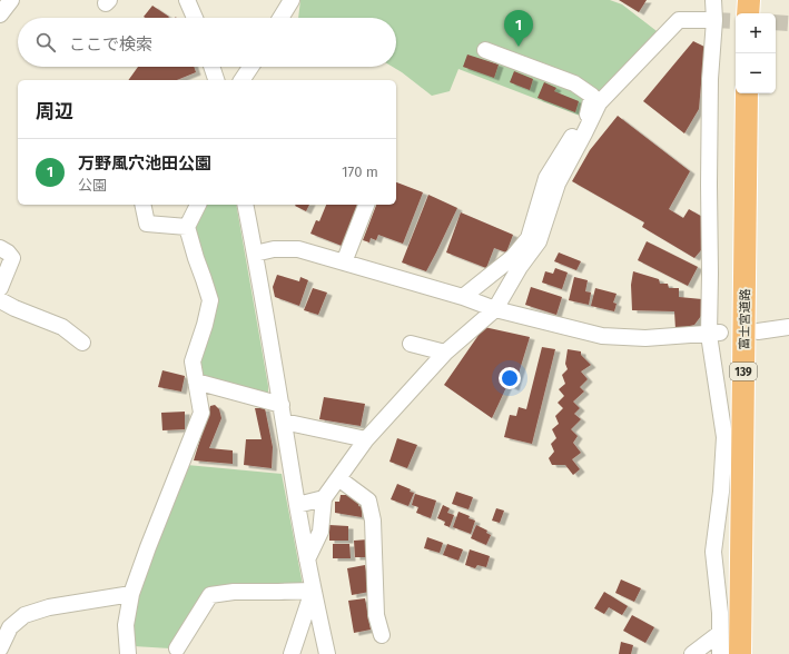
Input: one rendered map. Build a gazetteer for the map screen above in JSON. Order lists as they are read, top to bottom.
{
  "streets": {
    "highway": ["富士宮道路", "139"]
  },
  "page": {
    "pins": "1",
    "map_buttons": ["+", "−"],
    "search": "ここで検索",
    "heading": "周辺",
    "list": [
      {
        "mark": "1",
        "name": "万野風穴池田公園",
        "note": "公園",
        "value": "170 m"
      }
    ]
  }
}
